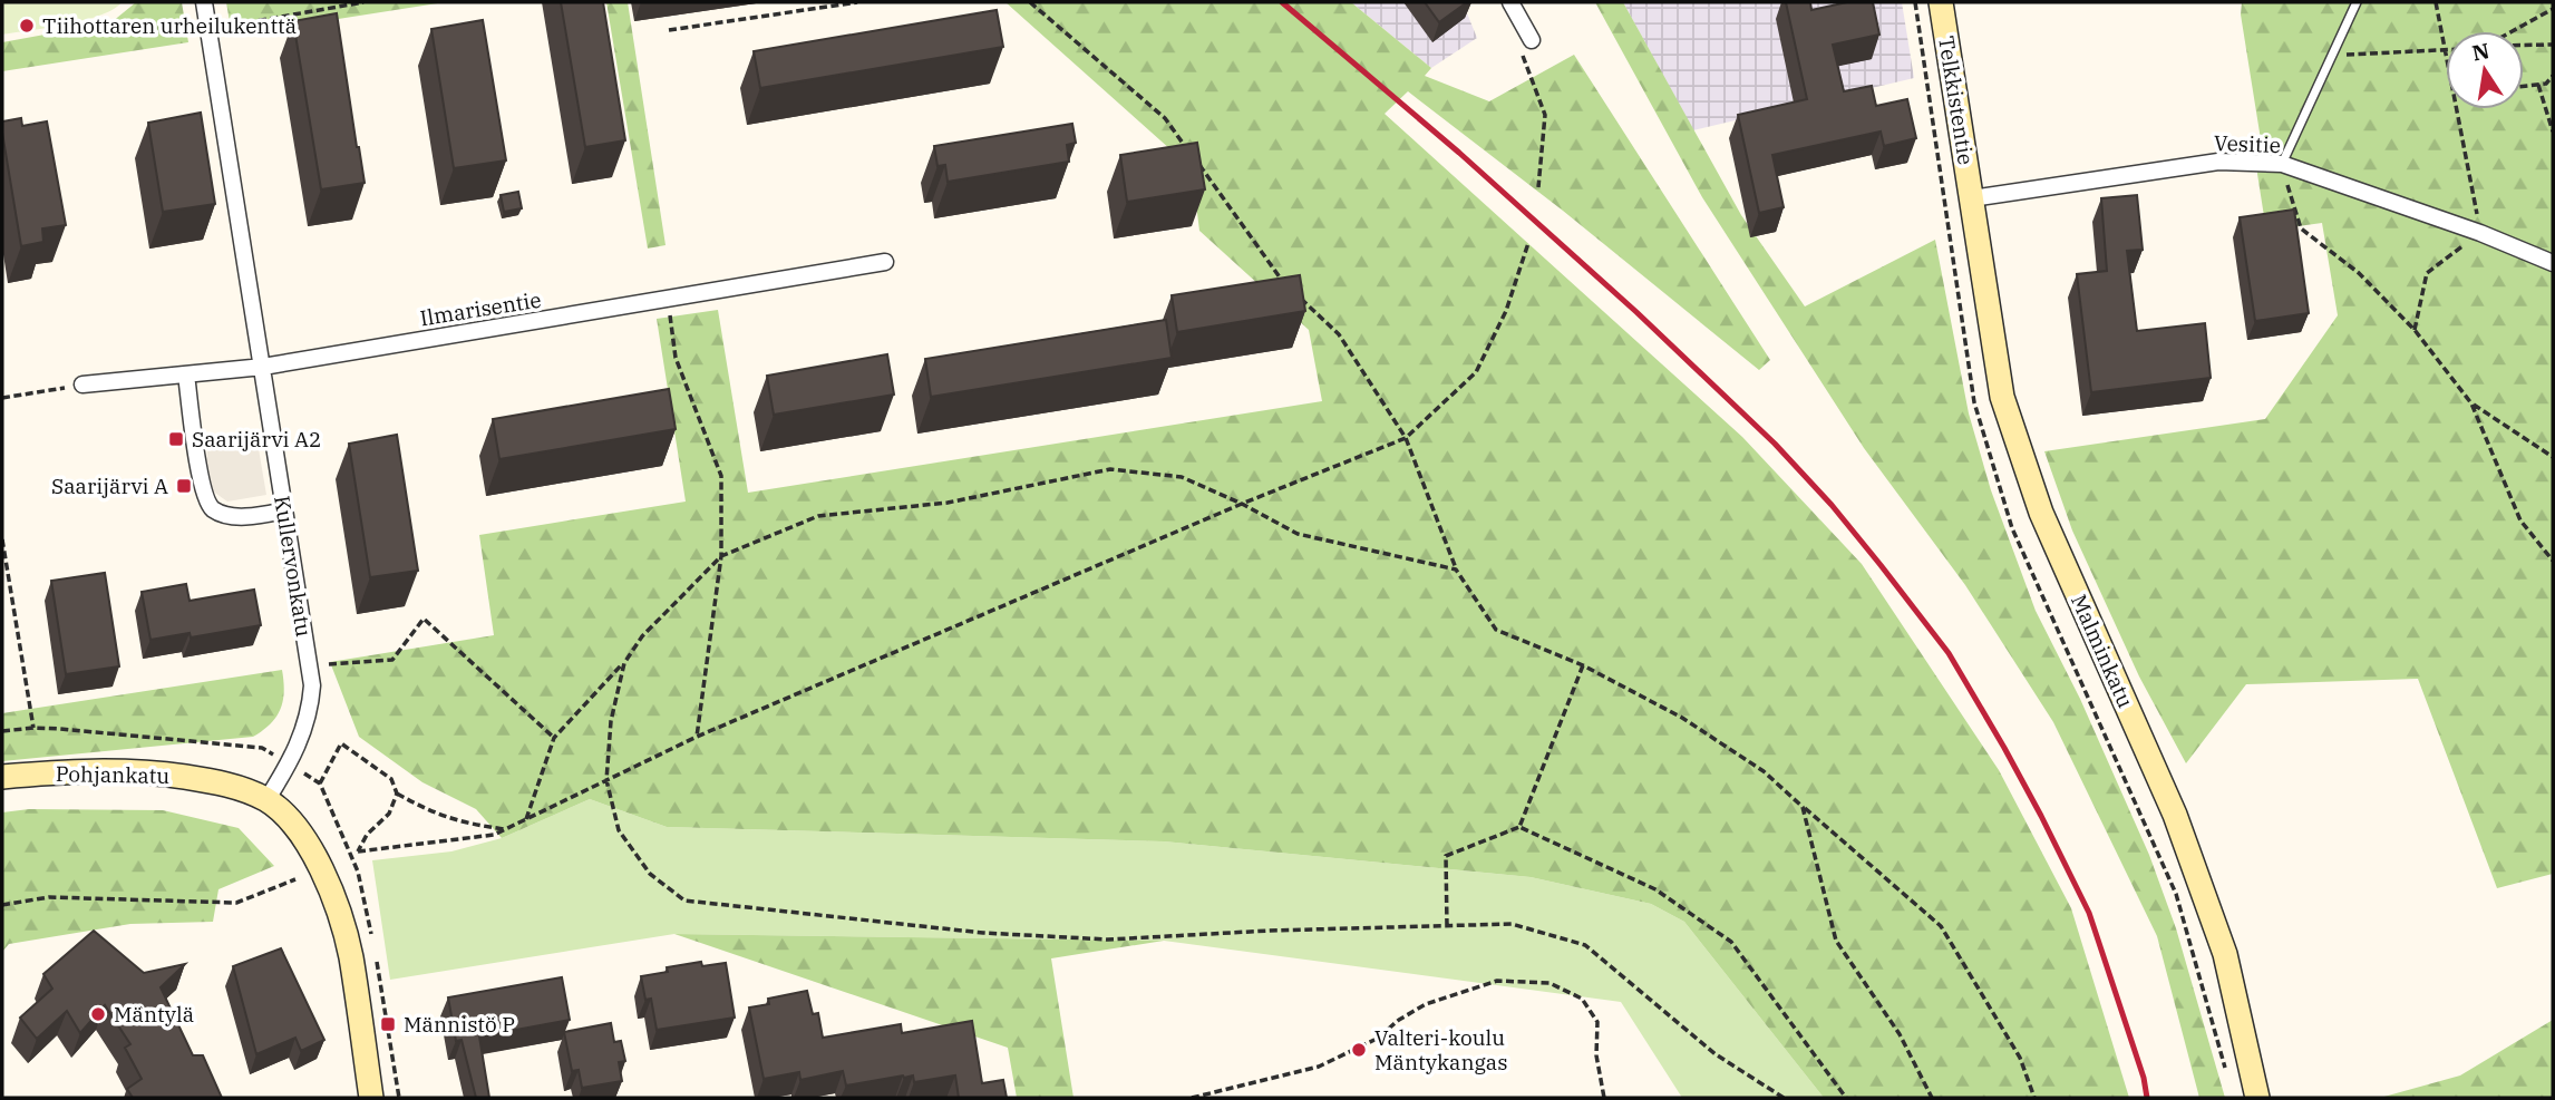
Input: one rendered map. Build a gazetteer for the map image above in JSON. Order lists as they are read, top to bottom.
{
  "streets": {
    "street": [
      "Telkkistentie",
      "Vesitie",
      "Ilmarisentie",
      "Kullervonkatu",
      "Malminkatu",
      "Pohjankatu"
    ]
  },
  "crossings": [
    ["Telkkistentie", "Vesitie"],
    ["Telkkistentie", "Malminkatu"],
    ["Vesitie", "Malminkatu"],
    ["Ilmarisentie", "Kullervonkatu"],
    ["Kullervonkatu", "Pohjankatu"]
  ],
  "places": {
    "other": ["Tiihottaren urheilukenttä", "Mäntylä", "Valteri-koulu Mäntykangas"],
    "transit": ["Saarijärvi A2", "Saarijärvi A", "Männistö P"]
  },
  "north": "top"
}
